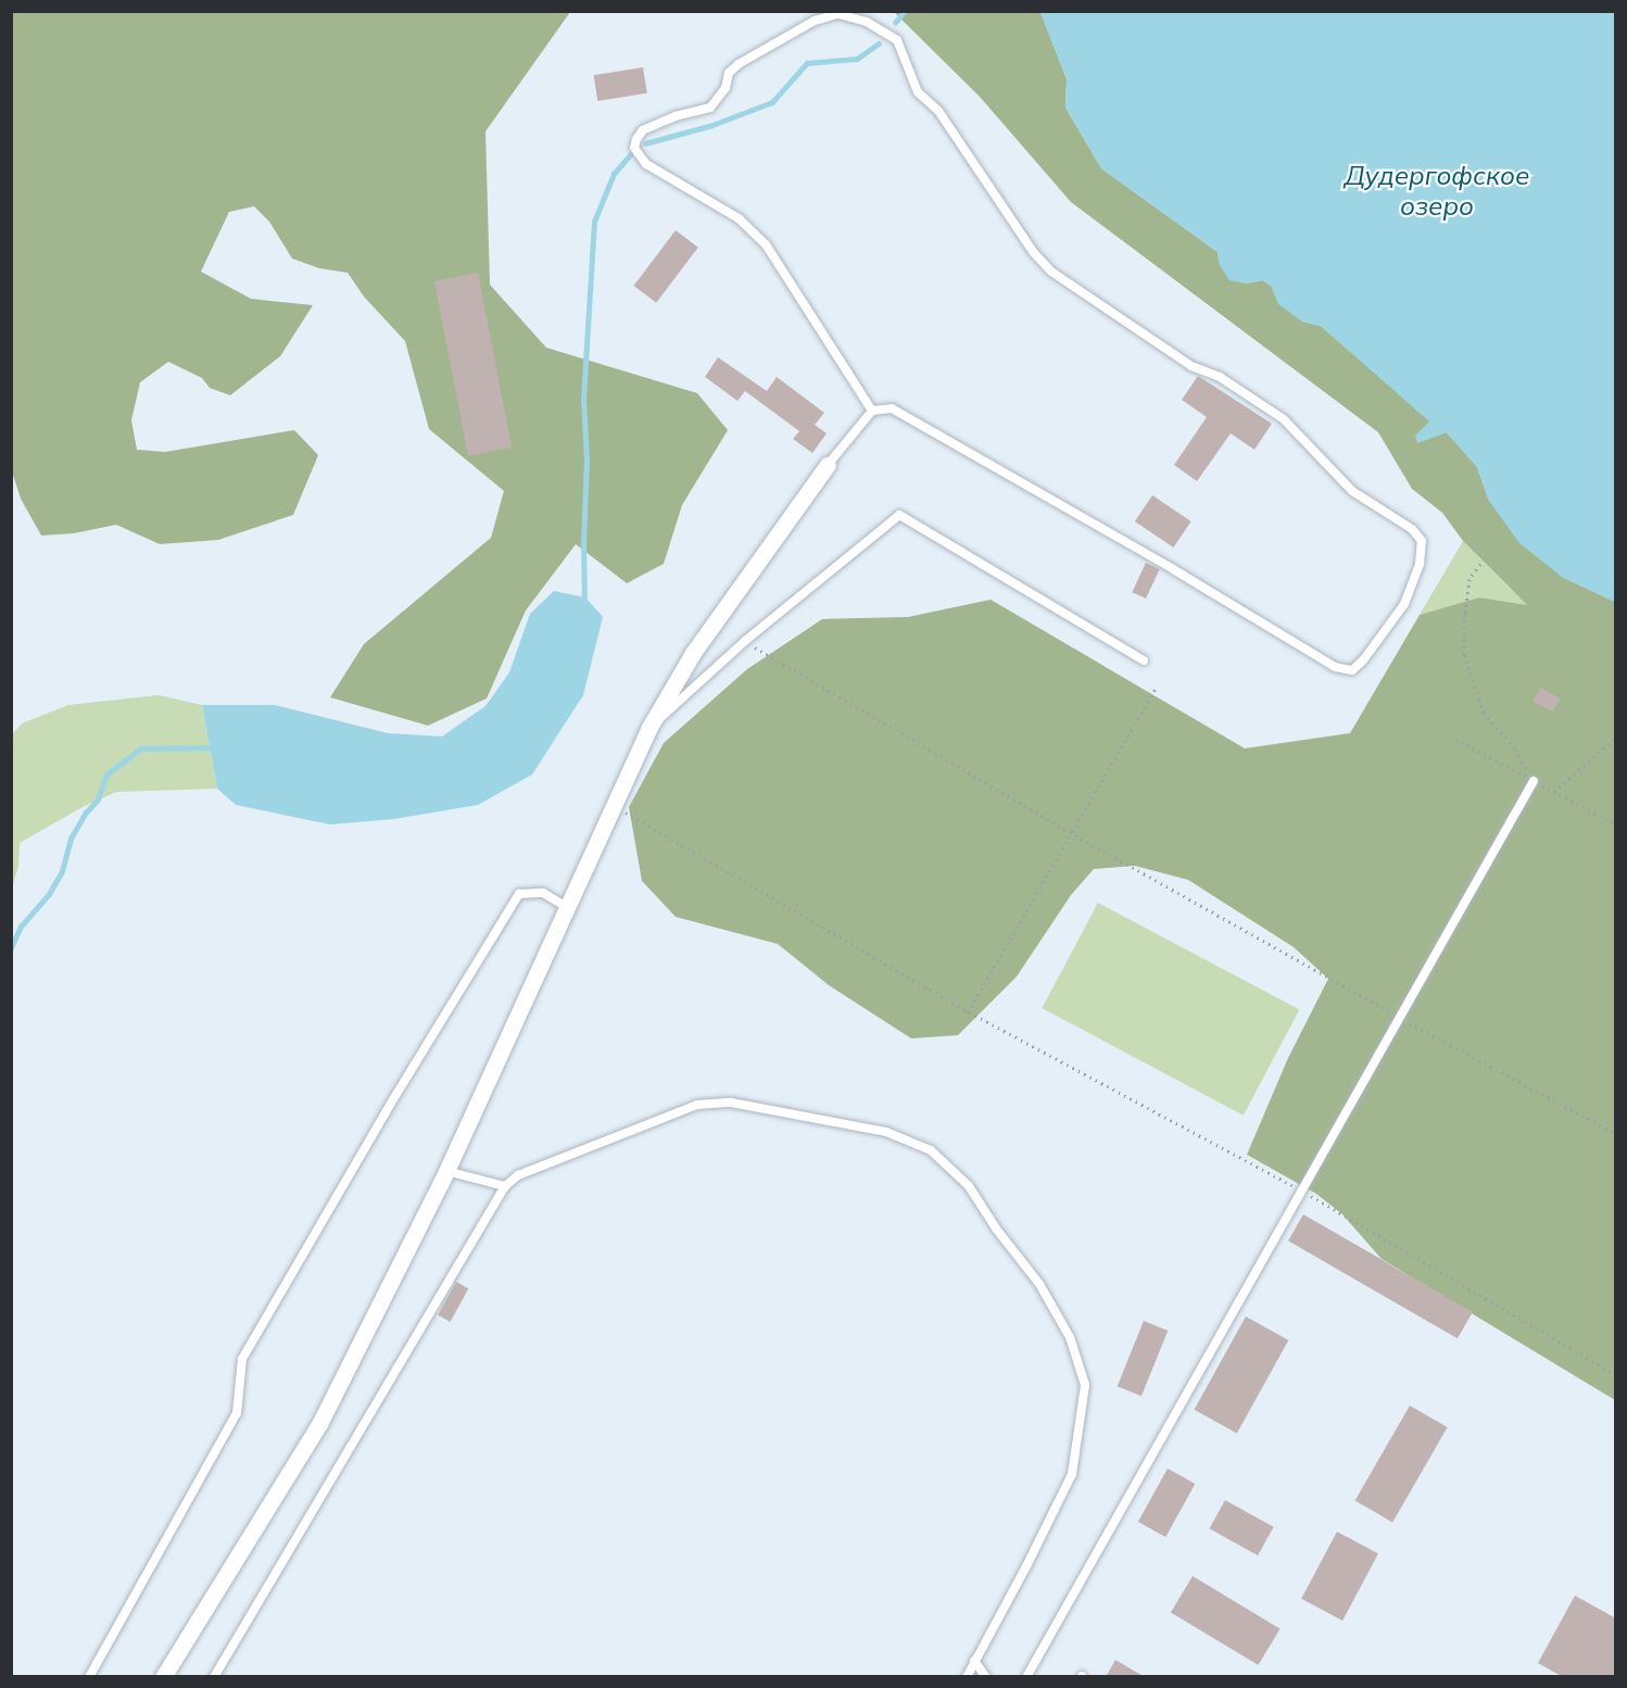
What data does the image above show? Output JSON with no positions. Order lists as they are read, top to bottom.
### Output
{
  "water": ["Дудергофское озеро"]
}
